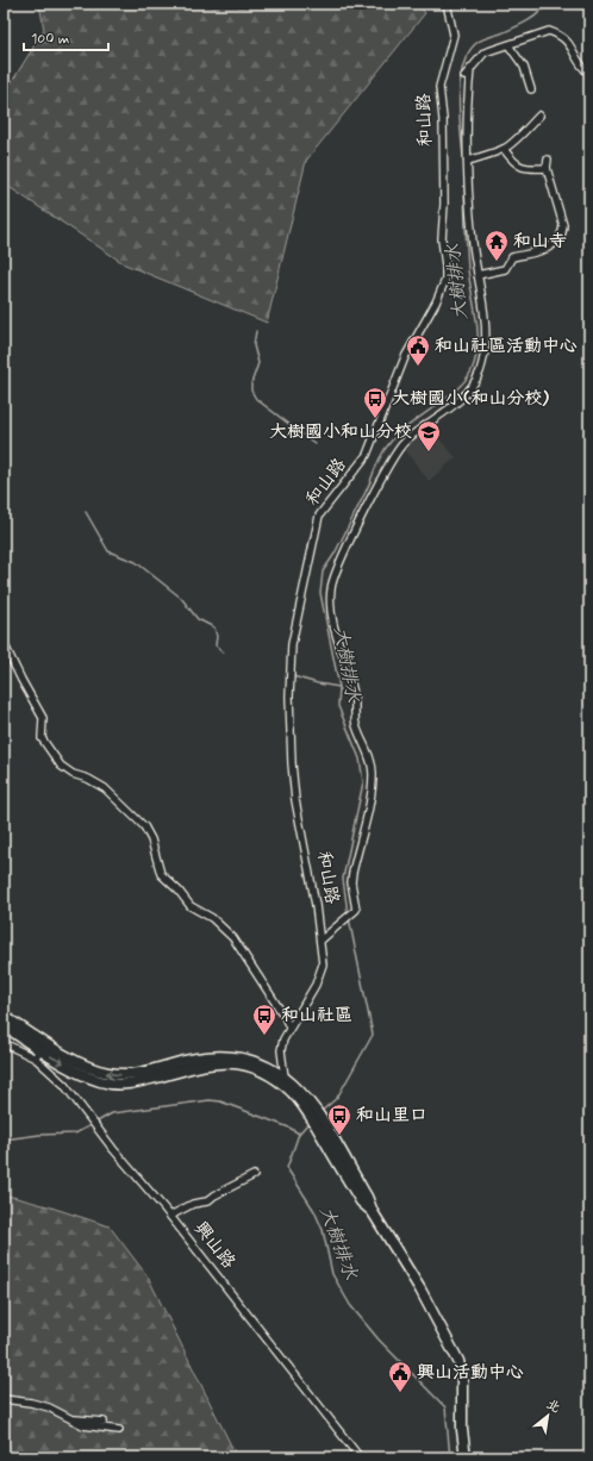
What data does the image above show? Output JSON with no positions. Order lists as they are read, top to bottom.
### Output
{
  "streets": {
    "street": ["和山路", "興山路"]
  },
  "water": ["大樹排水"],
  "places": {
    "temple": ["和山寺"],
    "public building": ["和山社區活動中心", "興山活動中心"],
    "bus stop": ["大樹國小(和山分校)", "和山社區", "和山里口"],
    "school or university": ["大樹國小和山分校"]
  },
  "scale_bar": "100 m",
  "north": "top right"
}
